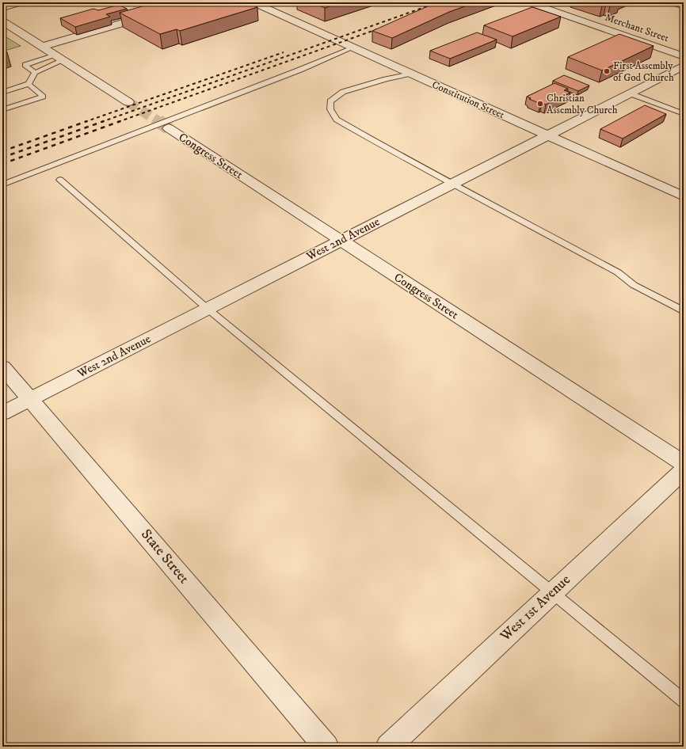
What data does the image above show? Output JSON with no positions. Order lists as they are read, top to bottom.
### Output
{
  "streets": {
    "street": [
      "Merchant Street",
      "Constitution Street",
      "Congress Street",
      "West 2nd Avenue",
      "State Street",
      "West 1st Avenue"
    ]
  },
  "crossings": [
    ["Constitution Street", "West 2nd Avenue"],
    ["Congress Street", "West 2nd Avenue"],
    ["West 2nd Avenue", "State Street"]
  ],
  "places": ["First Assembly of God Church", "Christian Assembly Church"]
}
